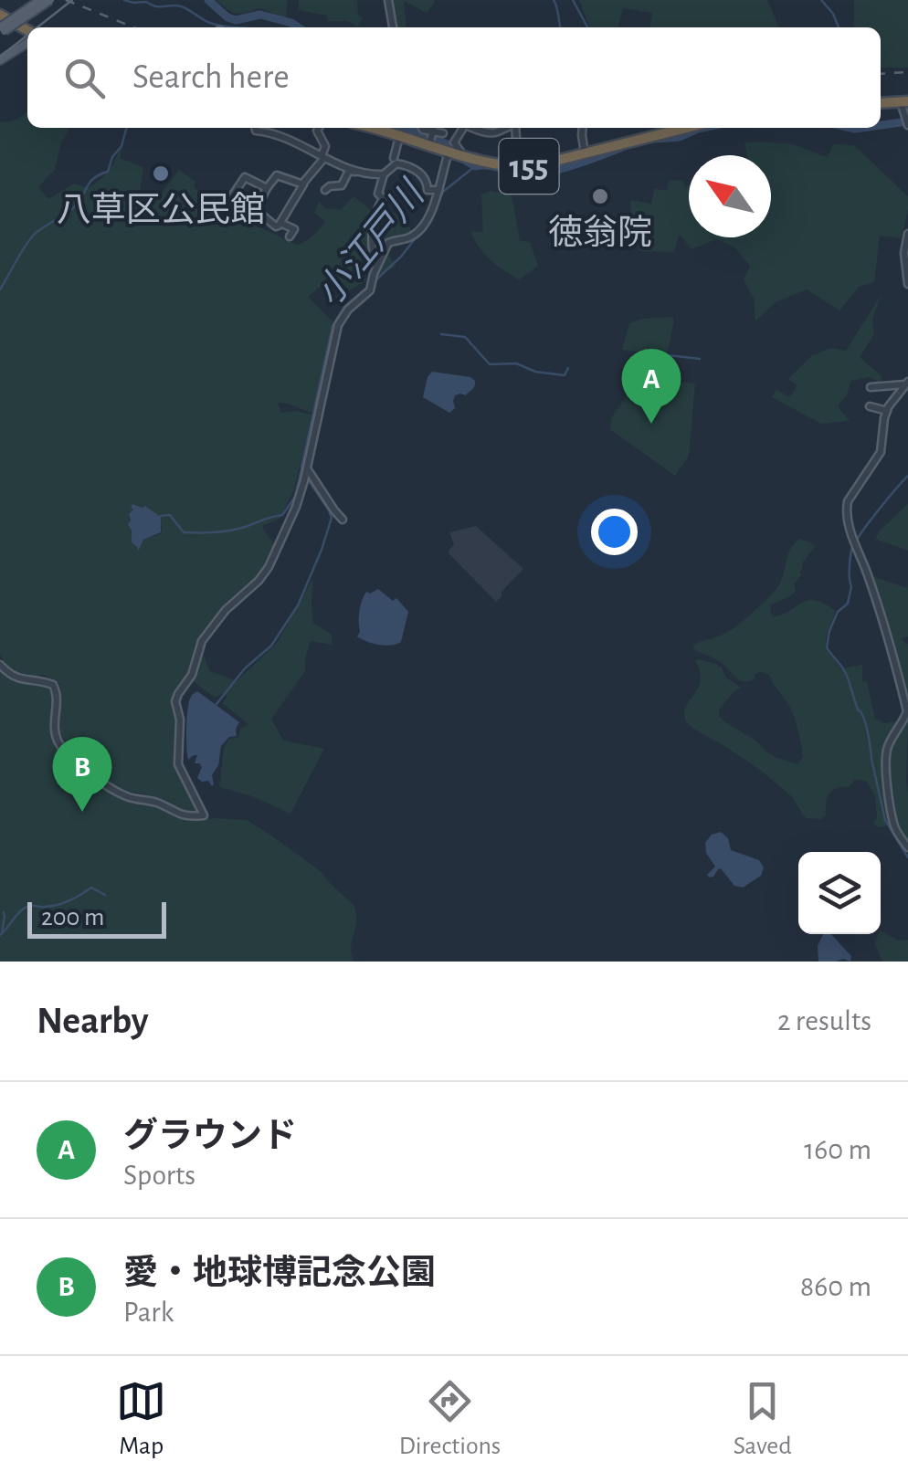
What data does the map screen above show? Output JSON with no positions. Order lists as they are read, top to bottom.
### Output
{
  "streets": {
    "highway": ["155"]
  },
  "water": ["小江戸川"],
  "places": ["八草区公民館", "徳翁院"],
  "scale_bar": "200 m",
  "north": "top left",
  "page": {
    "search": "Search here",
    "pins": ["A", "B"],
    "scale": "200 m",
    "heading": ["Nearby", "2 results"],
    "list": [
      {
        "mark": "A",
        "name": "グラウンド",
        "note": "Sports",
        "value": "160 m"
      },
      {
        "mark": "B",
        "name": "愛・地球博記念公園",
        "note": "Park",
        "value": "860 m"
      }
    ],
    "nav": ["Map", "Directions", "Saved"]
  }
}
